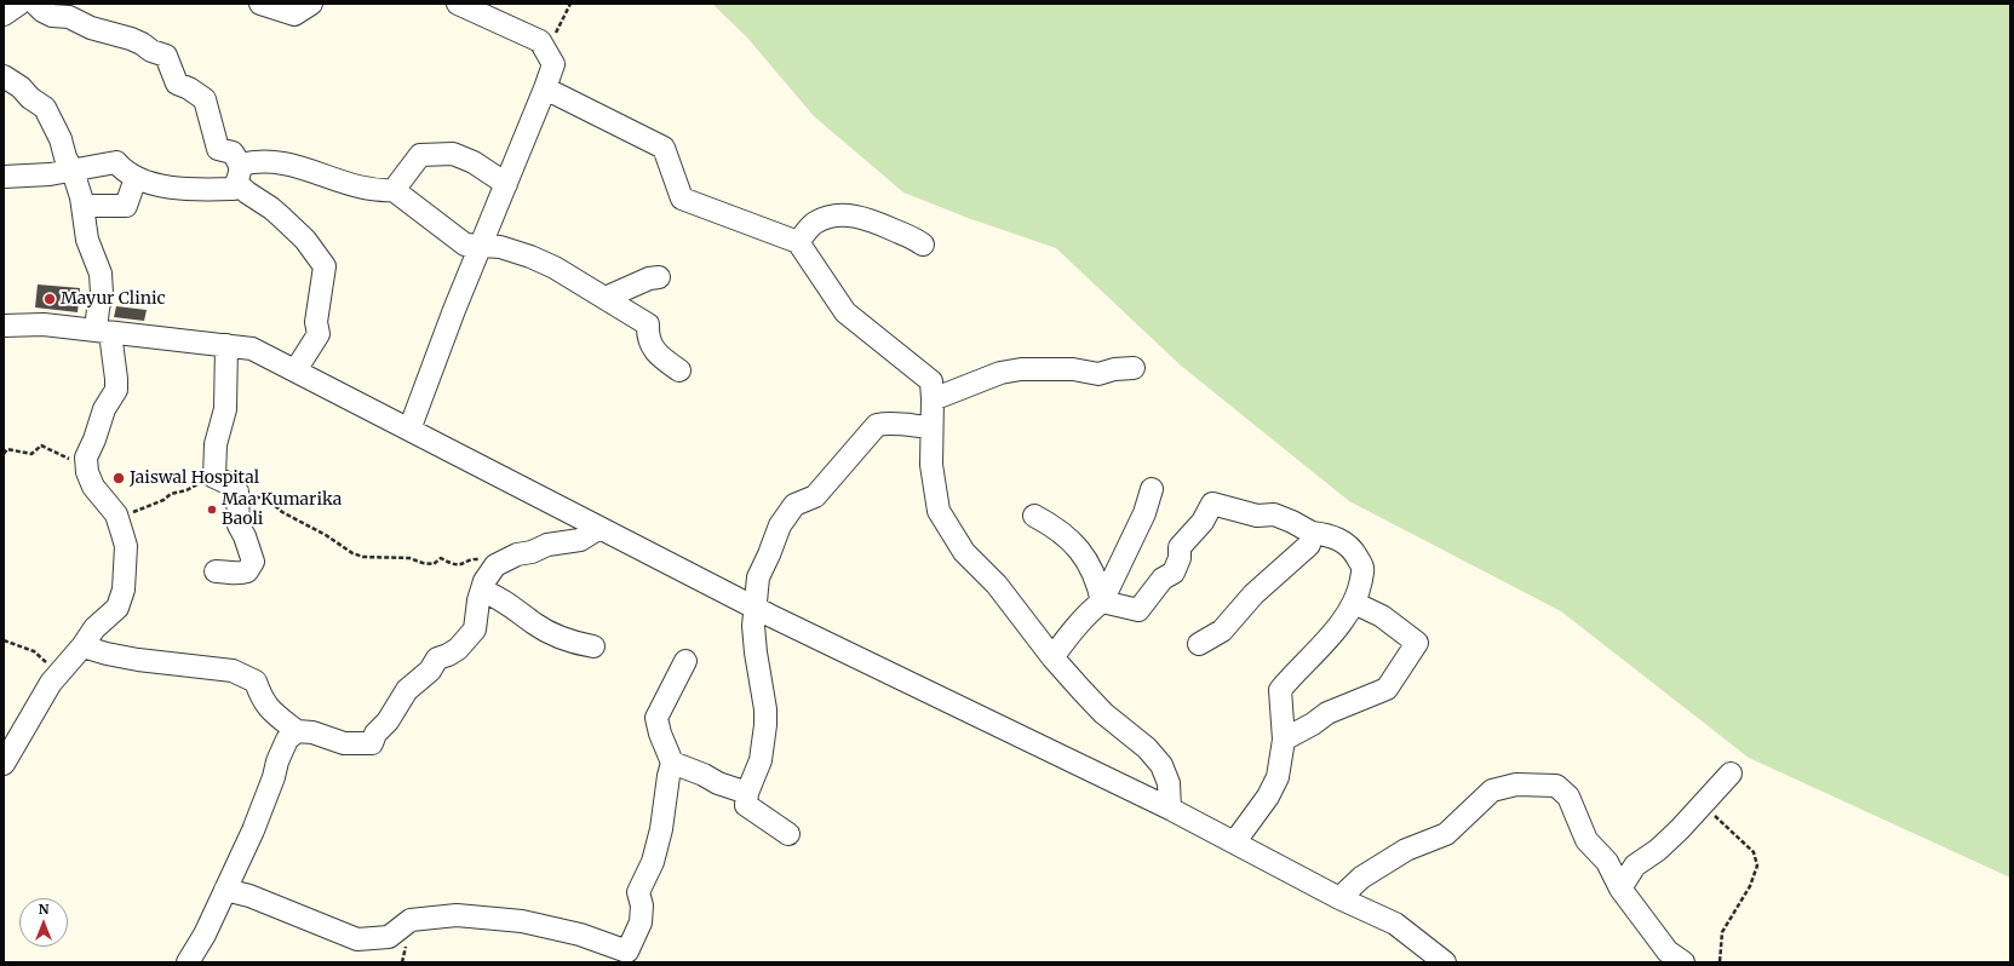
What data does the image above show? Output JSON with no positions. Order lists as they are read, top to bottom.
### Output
{
  "places": ["Mayur Clinic", "Jaiswal Hospital", "Maa Kumarika Baoli"],
  "north": "top"
}
